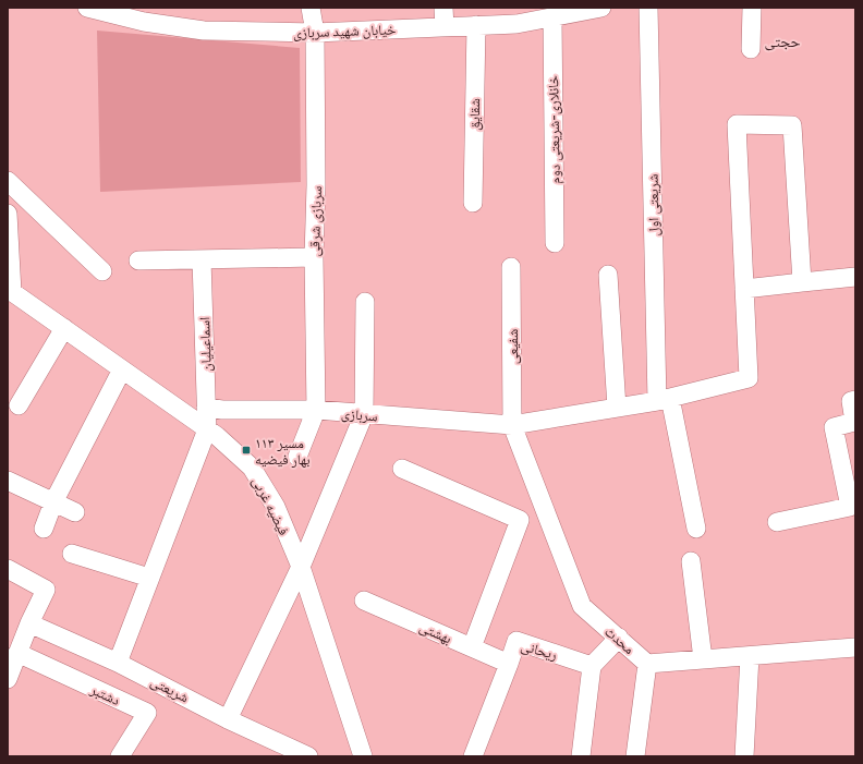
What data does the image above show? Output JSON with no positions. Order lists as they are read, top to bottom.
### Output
{
  "streets": {
    "street": [
      "خیابان شهید سربازی",
      "شقایق",
      "خانلاری-شریعتی دوم",
      "شریعتی اول",
      "سربازی شرقی",
      "اسماعیلیان",
      "شفیعی",
      "سربازی",
      "فیضیه غربی",
      "بهشتی",
      "محدث",
      "ریحانی",
      "شریعتی",
      "دشتبر"
    ]
  },
  "crossings": [
    ["خیابان شهید سربازی", "شقایق"],
    ["خیابان شهید سربازی", "خانلاری-شریعتی دوم"],
    ["خیابان شهید سربازی", "سربازی شرقی"],
    ["شریعتی اول", "سربازی"],
    ["سربازی شرقی", "سربازی"],
    ["اسماعیلیان", "سربازی"],
    ["اسماعیلیان", "فیضیه غربی"],
    ["شفیعی", "سربازی"],
    ["شفیعی", "محدث"],
    ["سربازی", "محدث"],
    ["بهشتی", "ریحانی"]
  ],
  "districts": ["حجتی"],
  "places": {
    "transit": ["مسیر ۱۱۳ بهار فیضیه"]
  }
}
